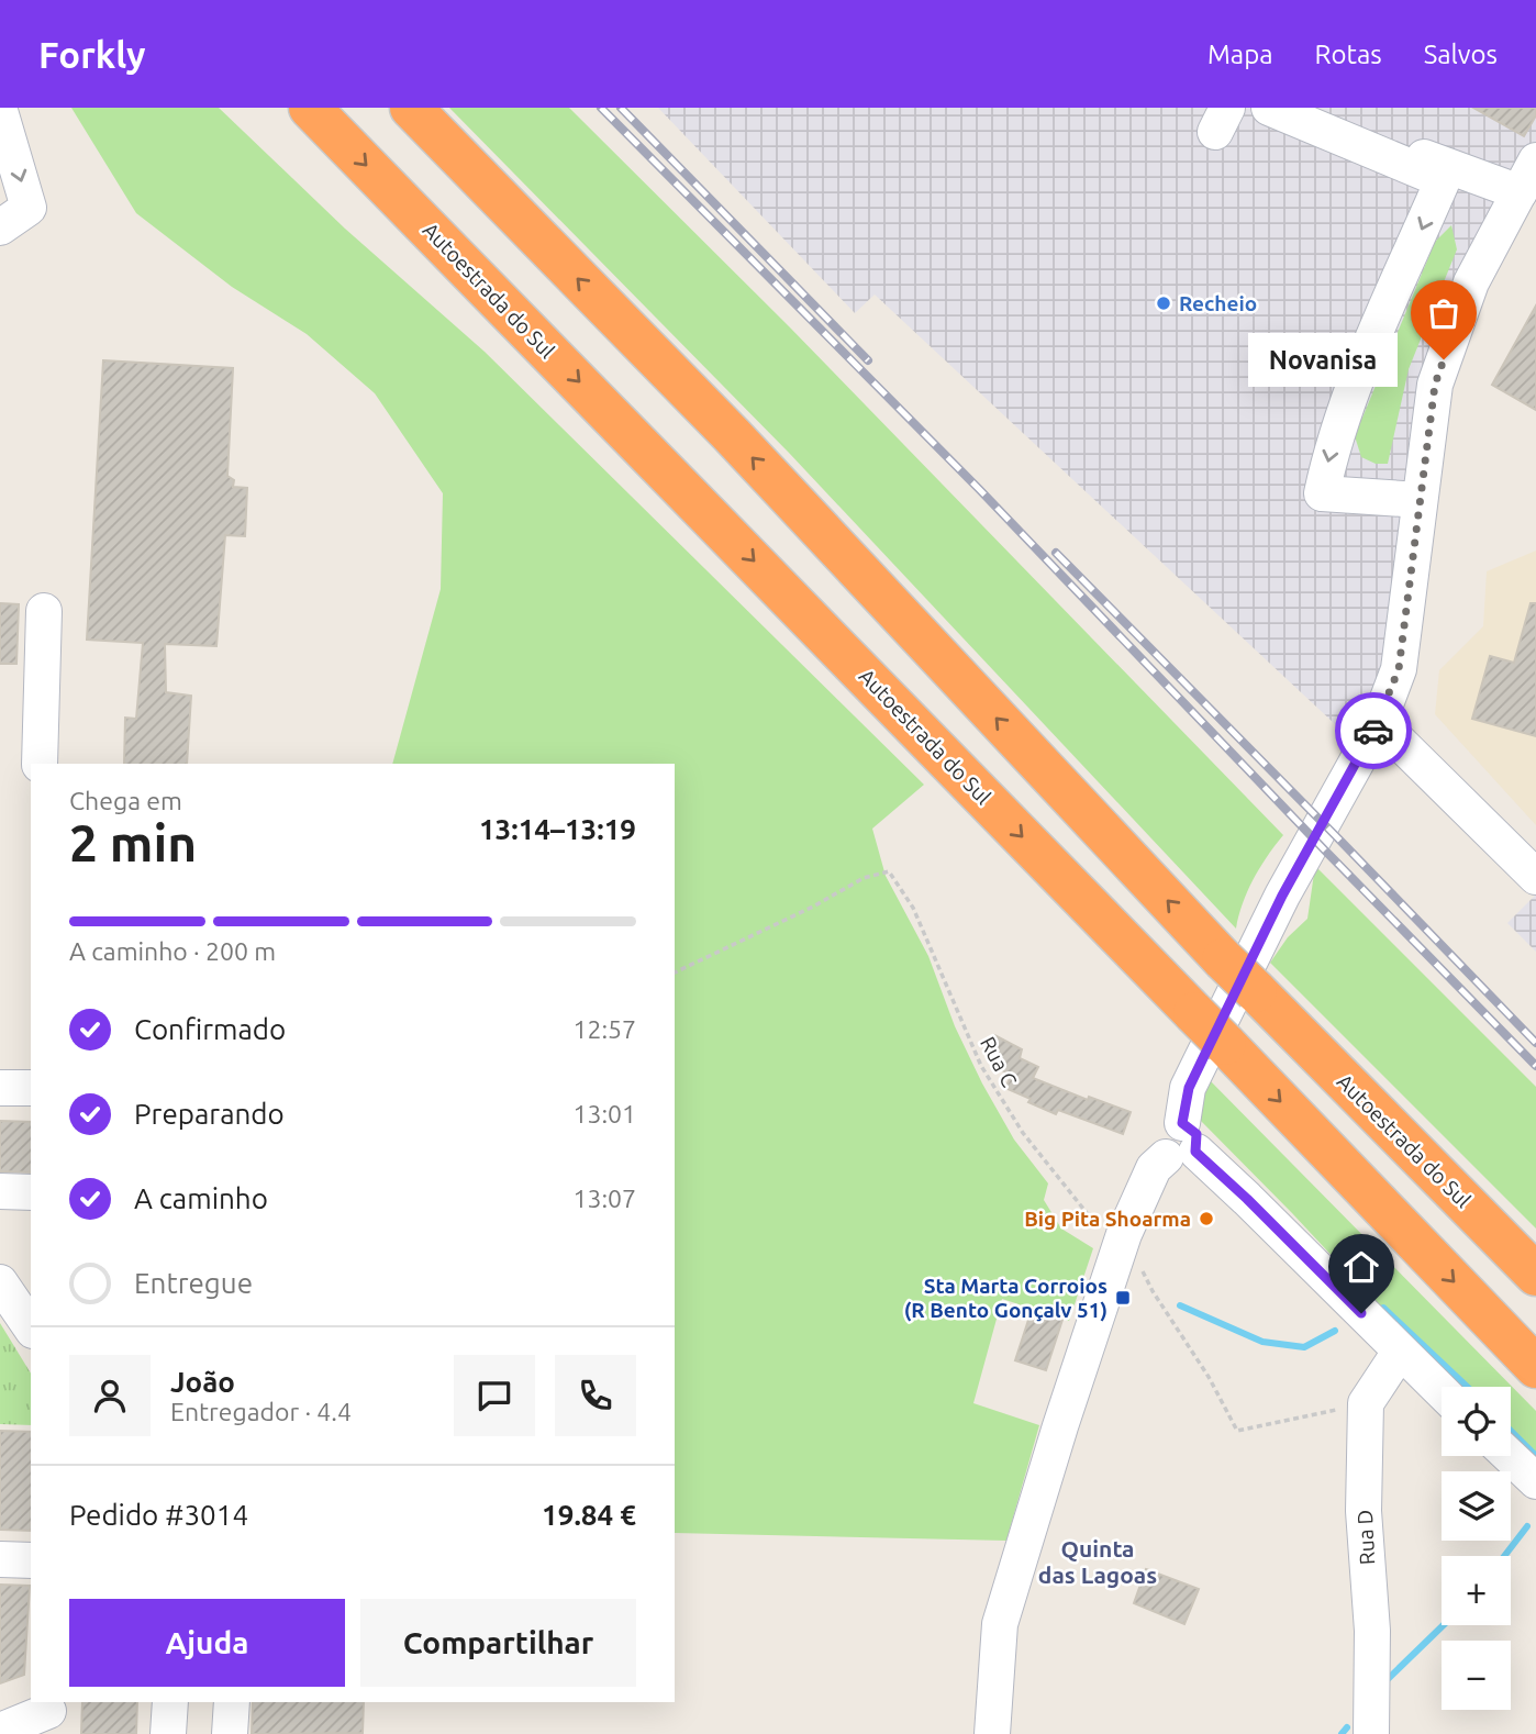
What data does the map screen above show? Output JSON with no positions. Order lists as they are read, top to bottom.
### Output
{
  "streets": {
    "highway": ["Autoestrada do Sul"],
    "street": ["Rua D"],
    "path": ["Rua C"]
  },
  "districts": ["Quinta das Lagoas"],
  "places": {
    "other": ["Recheio", "Novanisa", "Big Pita Shoarma"],
    "transit": ["Sta Marta Corroios (R Bento Gonçalv 51)"]
  },
  "page": {
    "header": "Forkly",
    "nav": ["Mapa", "Rotas", "Salvos"],
    "bubble": "Novanisa",
    "heading": ["2 min", "Chega em", "13:14–13:19"],
    "panel": [
      "João",
      "Entregador · 4.4",
      "Pedido #3014",
      "19.84 €"
    ],
    "bar": "A caminho · 200 m",
    "list": [
      ["Confirmado", "12:57"],
      ["Preparando", "13:01"],
      ["A caminho", "13:07"],
      "Entregue"
    ],
    "map_buttons": ["+", "−"],
    "buttons": ["Ajuda", "Compartilhar"]
  }
}
